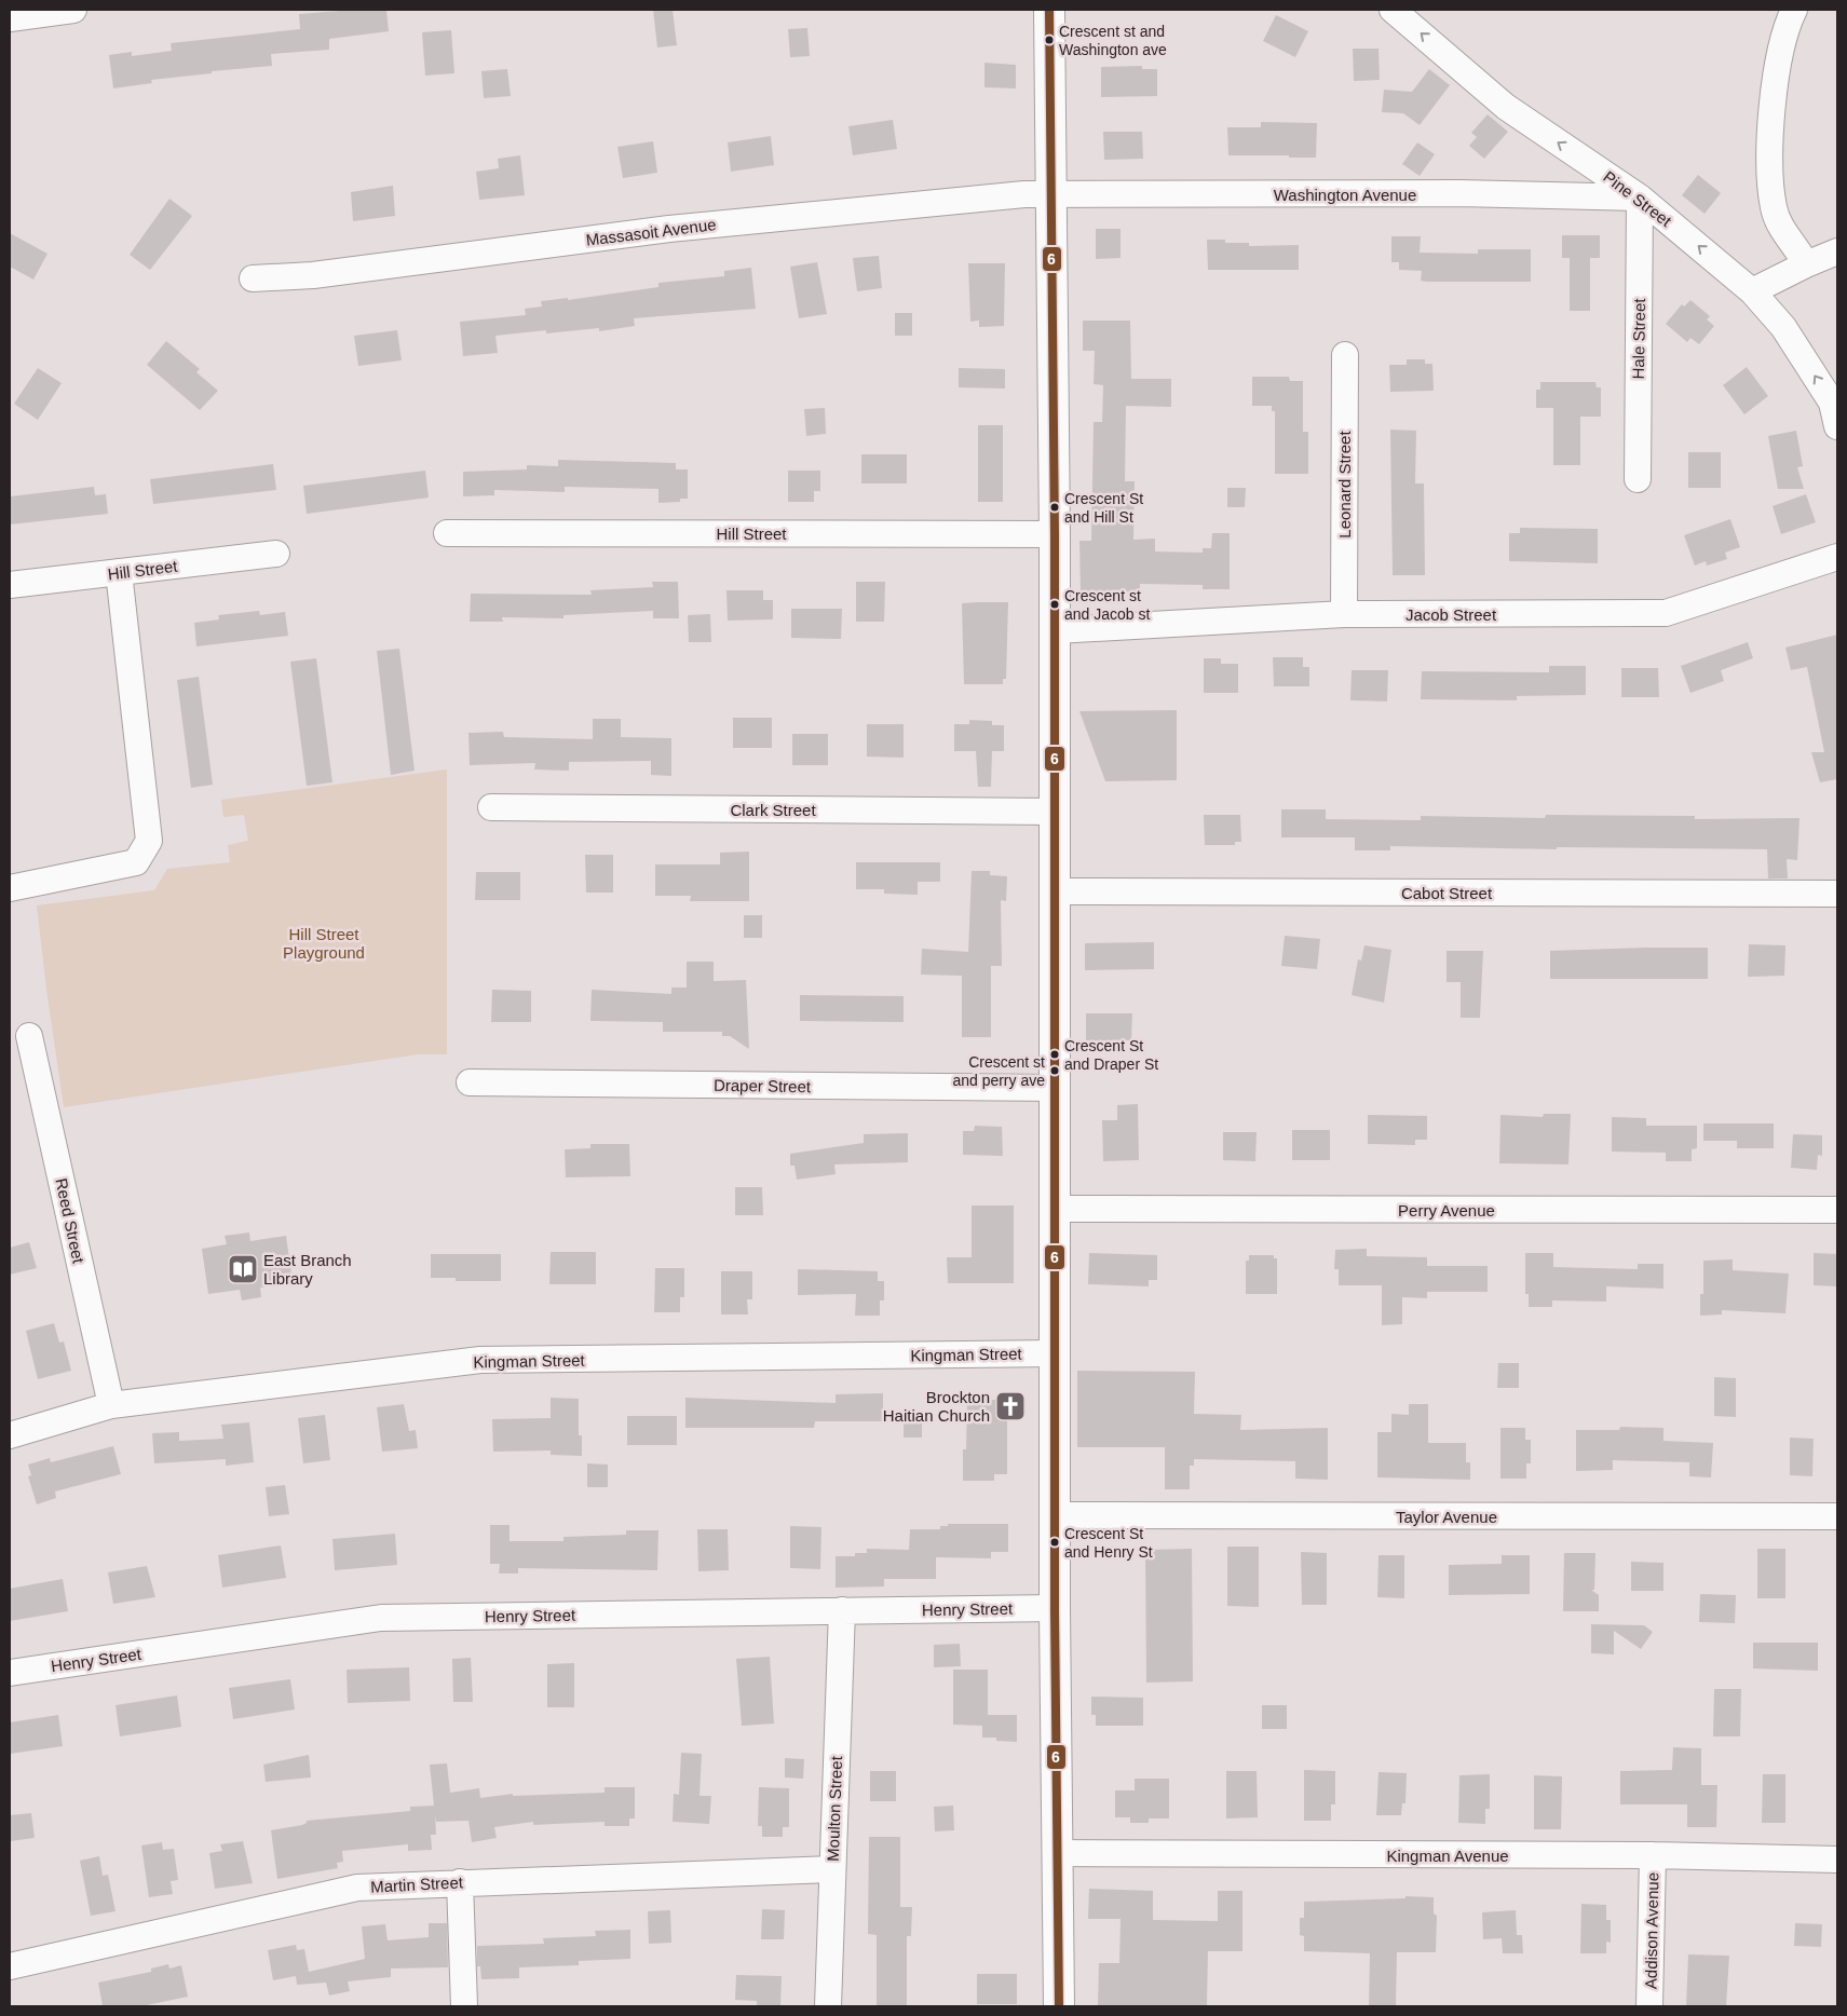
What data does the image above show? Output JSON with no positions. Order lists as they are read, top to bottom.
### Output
{
  "streets": {
    "street": [
      "Washington Avenue",
      "Pine Street",
      "Massasoit Avenue",
      "Hale Street",
      "Leonard Street",
      "Hill Street",
      "Jacob Street",
      "Clark Street",
      "Cabot Street",
      "Draper Street",
      "Perry Avenue",
      "Reed Street",
      "Kingman Street",
      "Taylor Avenue",
      "Henry Street",
      "Moulton Street",
      "Kingman Avenue",
      "Martin Street",
      "Addison Avenue"
    ]
  },
  "crossings": [
    ["Washington Avenue", "Pine Street"],
    ["Washington Avenue", "Massasoit Avenue"],
    ["Washington Avenue", "Hale Street"],
    ["Pine Street", "Hale Street"],
    ["Leonard Street", "Jacob Street"],
    ["Reed Street", "Kingman Street"],
    ["Henry Street", "Moulton Street"],
    ["Moulton Street", "Martin Street"],
    ["Kingman Avenue", "Addison Avenue"]
  ],
  "one_way": ["Pine Street"],
  "parks": ["Hill Street Playground"],
  "places": {
    "other": [
      "Crescent st and Washington ave",
      "Crescent St and Hill St",
      "Crescent st and Jacob st",
      "Crescent St and Draper St",
      "Crescent st and perry ave",
      "Crescent St and Henry St"
    ],
    "library": ["East Branch Library"],
    "church": ["Brockton Haitian Church"]
  },
  "lines": ["transit line 6"]
}
